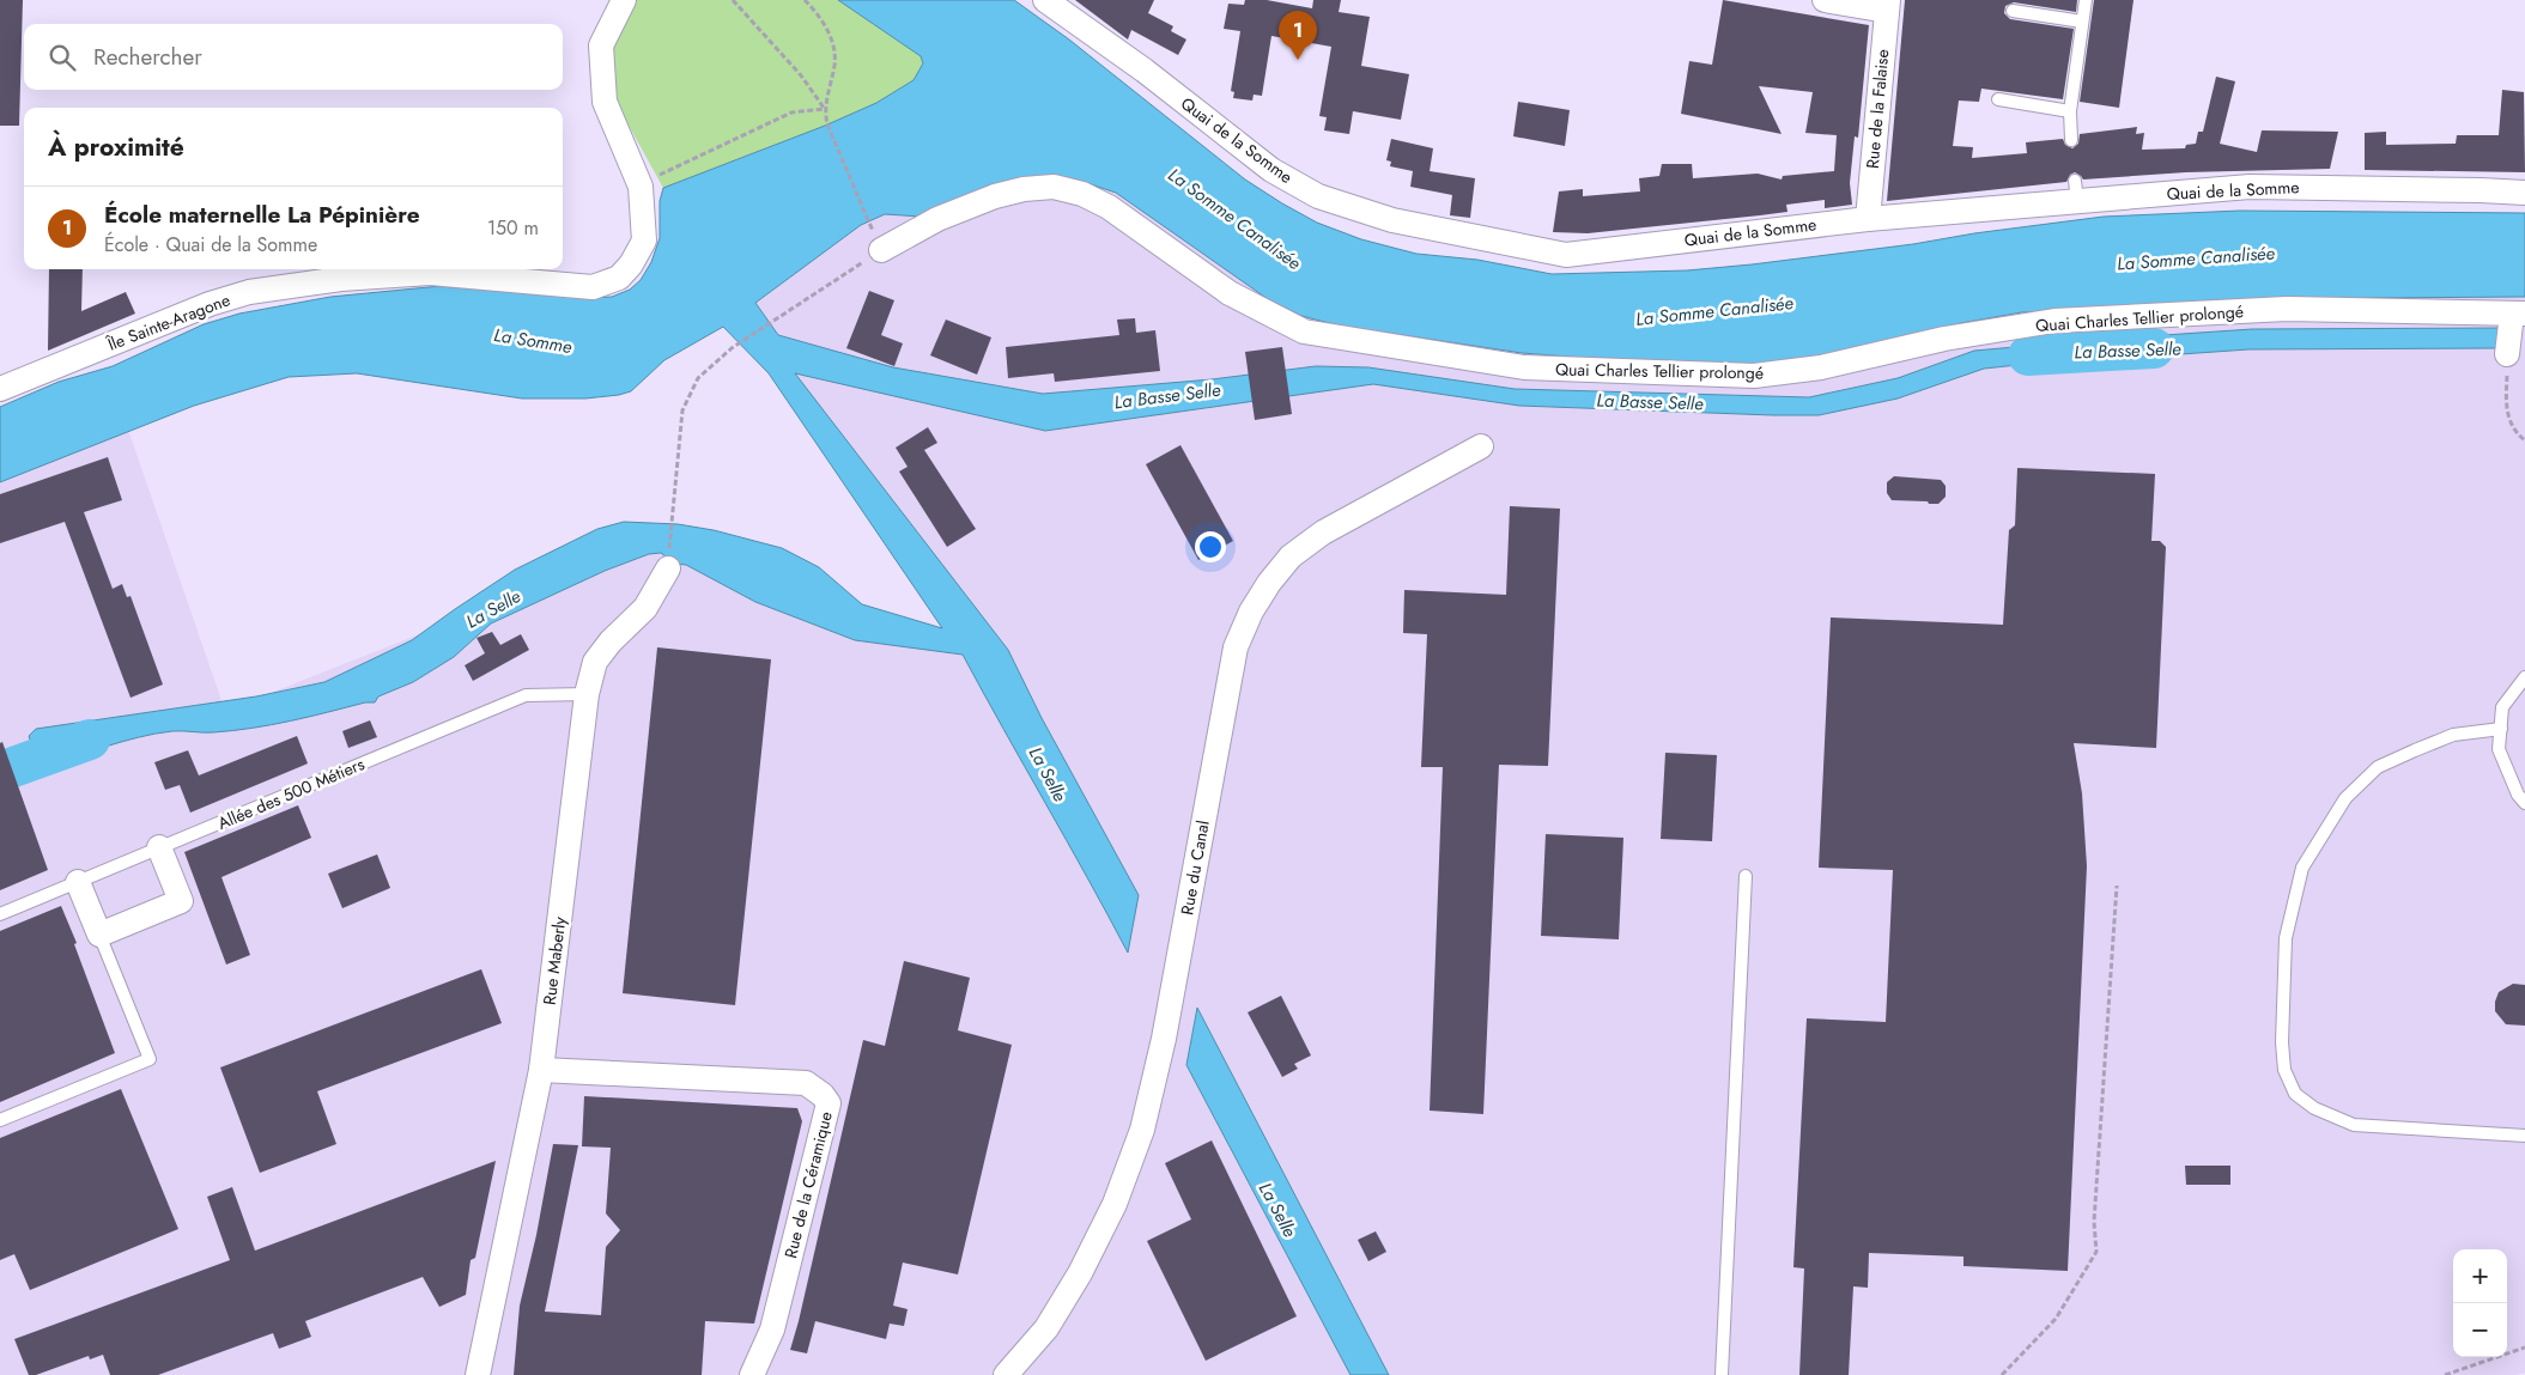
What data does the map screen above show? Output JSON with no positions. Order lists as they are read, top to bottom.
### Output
{
  "streets": {
    "street": [
      "Rue de la Falaise",
      "Quai de la Somme",
      "Quai Charles Tellier prolongé",
      "Île Sainte-Aragone",
      "Rue du Canal",
      "Rue Maberly",
      "Rue de la Céramique"
    ],
    "lane": ["Allée des 500 Métiers"]
  },
  "crossings": [
    ["Rue de la Falaise", "Quai de la Somme"],
    ["Allée des 500 Métiers", "Rue Maberly"],
    ["Rue Maberly", "Rue de la Céramique"]
  ],
  "water": [
    "La Somme Canalisée",
    "La Somme",
    "La Basse Selle",
    "La Selle"
  ],
  "page": {
    "pins": "1",
    "search": "Rechercher",
    "heading": "À proximité",
    "list": [
      {
        "mark": "1",
        "name": "École maternelle La Pépinière",
        "note": "École · Quai de la Somme",
        "value": "150 m"
      }
    ],
    "map_buttons": ["+", "−"]
  }
}
